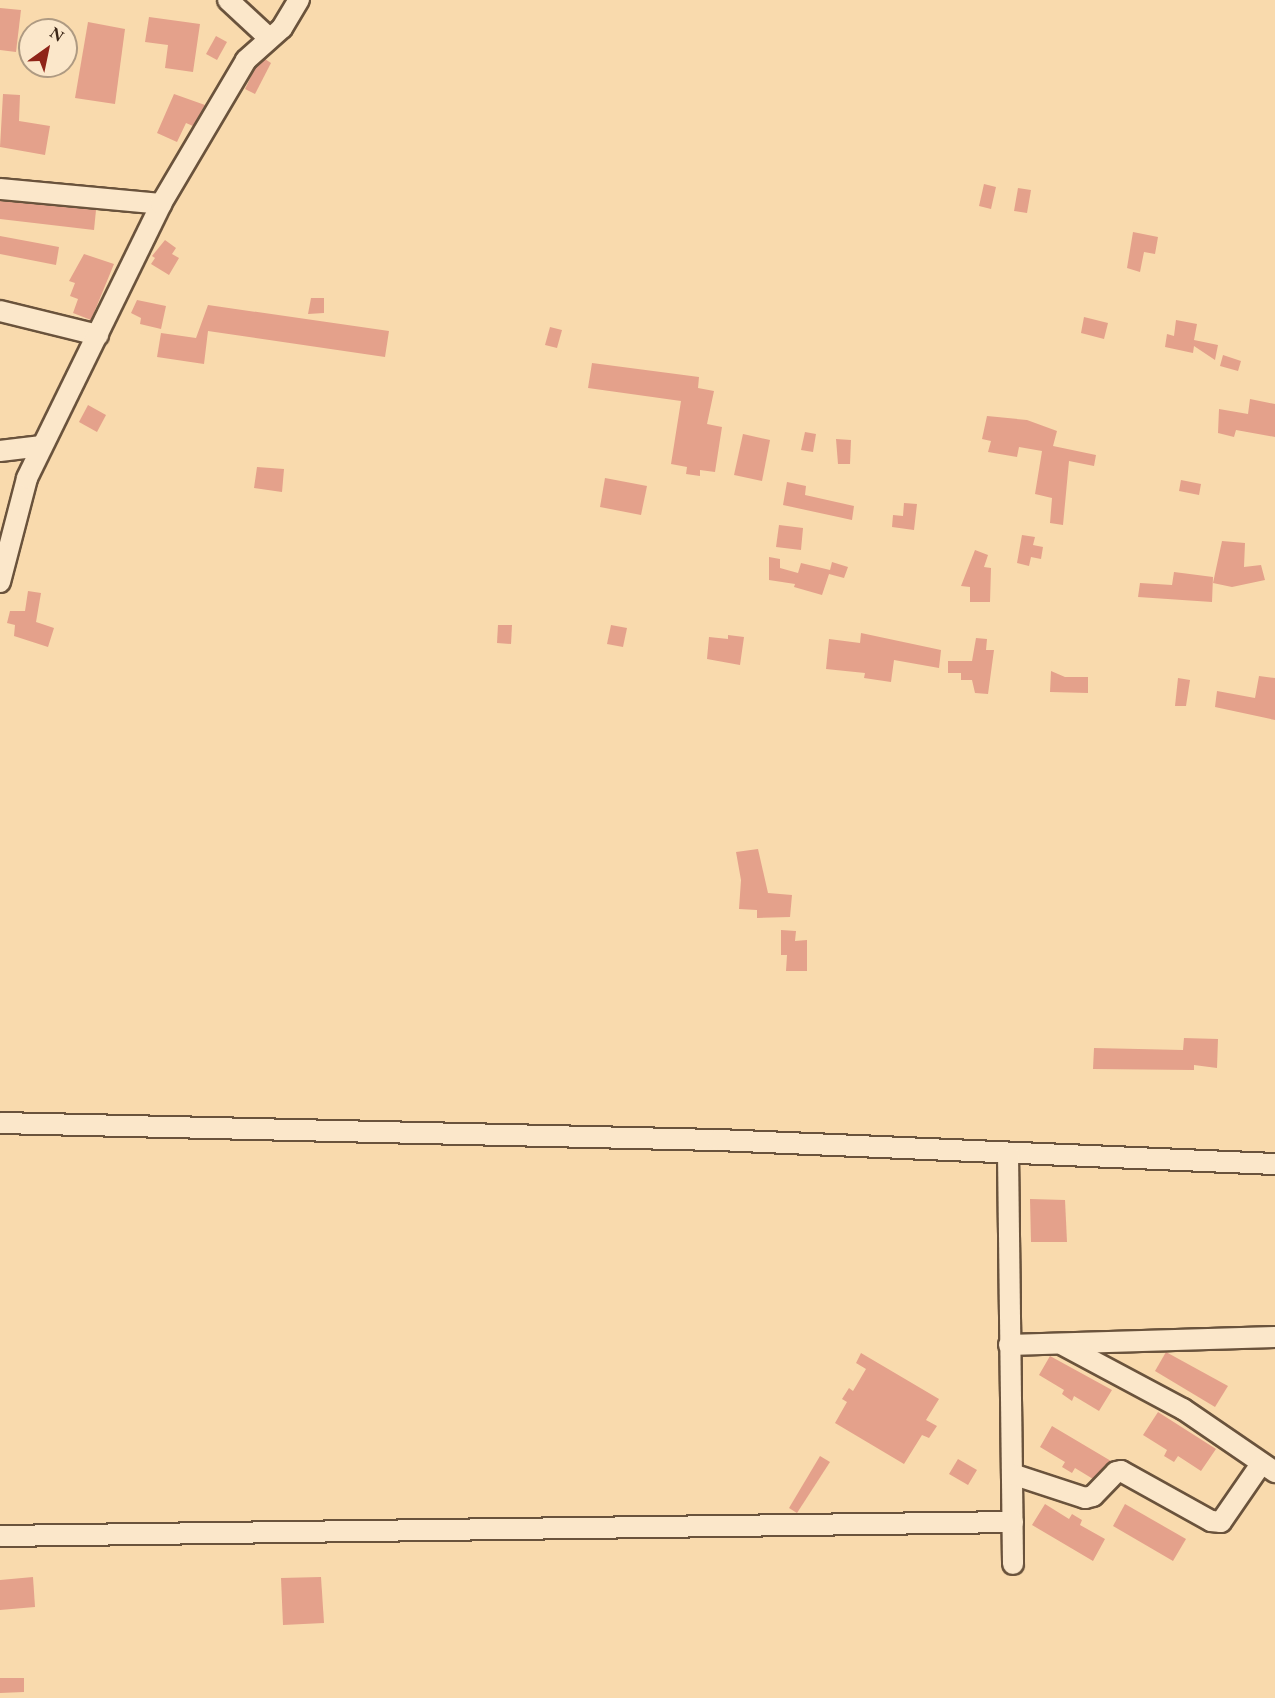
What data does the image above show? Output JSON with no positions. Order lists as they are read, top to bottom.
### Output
{
  "north": "top right"
}
